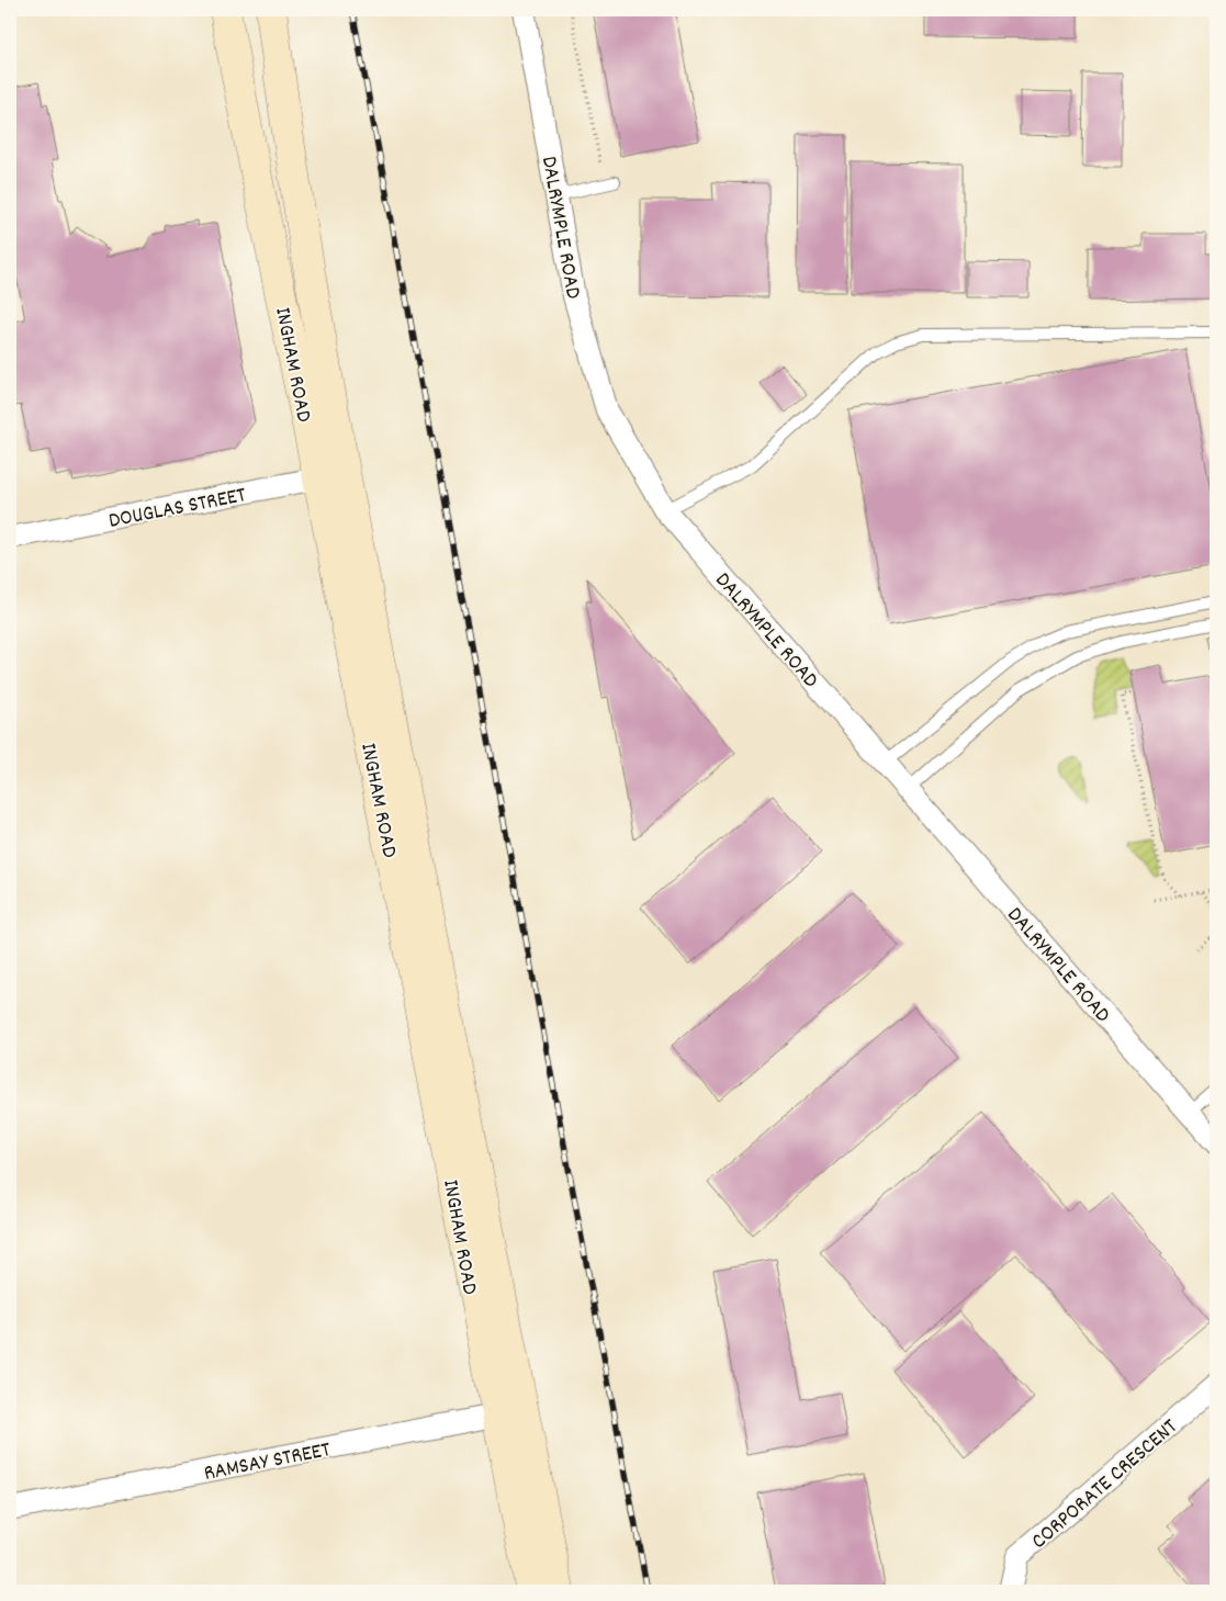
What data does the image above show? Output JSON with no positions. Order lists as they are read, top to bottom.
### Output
{
  "streets": {
    "main road": ["INGHAM ROAD"],
    "street": [
      "DALRYMPLE ROAD",
      "DOUGLAS STREET",
      "RAMSAY STREET",
      "CORPORATE CRESCENT"
    ]
  },
  "crossings": [
    ["INGHAM ROAD", "DOUGLAS STREET"],
    ["INGHAM ROAD", "RAMSAY STREET"]
  ]
}
